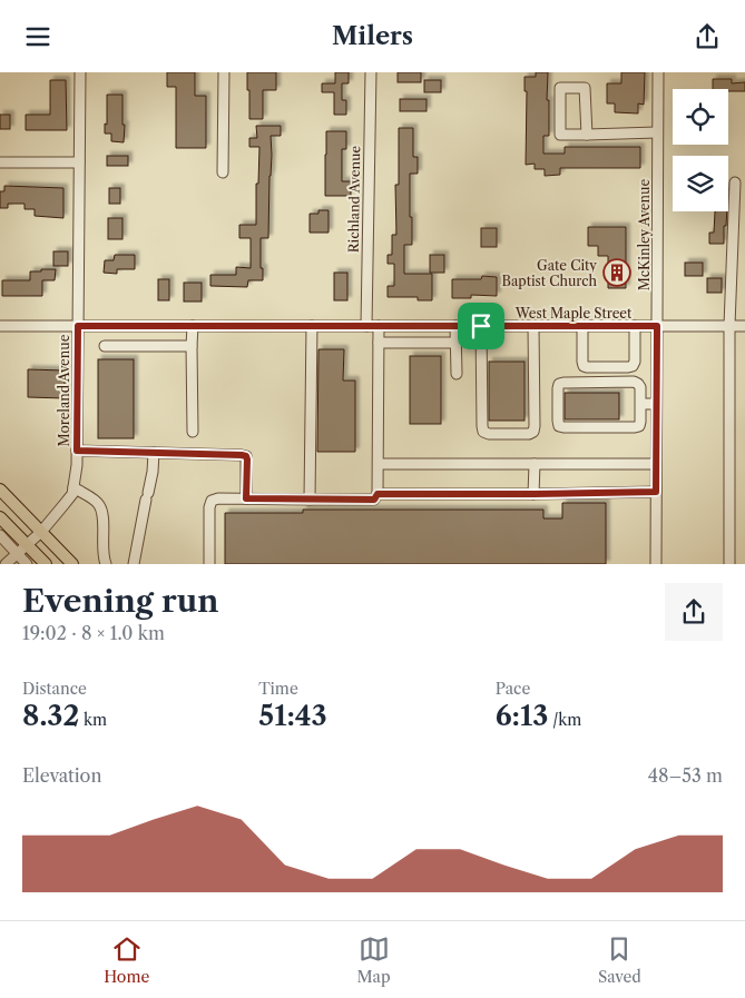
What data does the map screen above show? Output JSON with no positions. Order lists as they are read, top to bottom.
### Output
{
  "streets": {
    "street": [
      "Richland Avenue",
      "McKinley Avenue",
      "West Maple Street",
      "Moreland Avenue"
    ]
  },
  "crossings": [
    ["Richland Avenue", "West Maple Street"],
    ["McKinley Avenue", "West Maple Street"],
    ["West Maple Street", "Moreland Avenue"]
  ],
  "places": {
    "building": ["Gate City Baptist Church"]
  },
  "page": {
    "header": "Milers",
    "heading": ["Evening run", "19:02 · 8 × 1.0 km"],
    "stats": [
      ["Distance", "8.32 km"],
      ["Time", "51:43"],
      ["Pace", "6:13 /km"]
    ],
    "chart": ["Elevation", "48–53 m"],
    "tabs": ["Home", "Map", "Saved"]
  }
}
